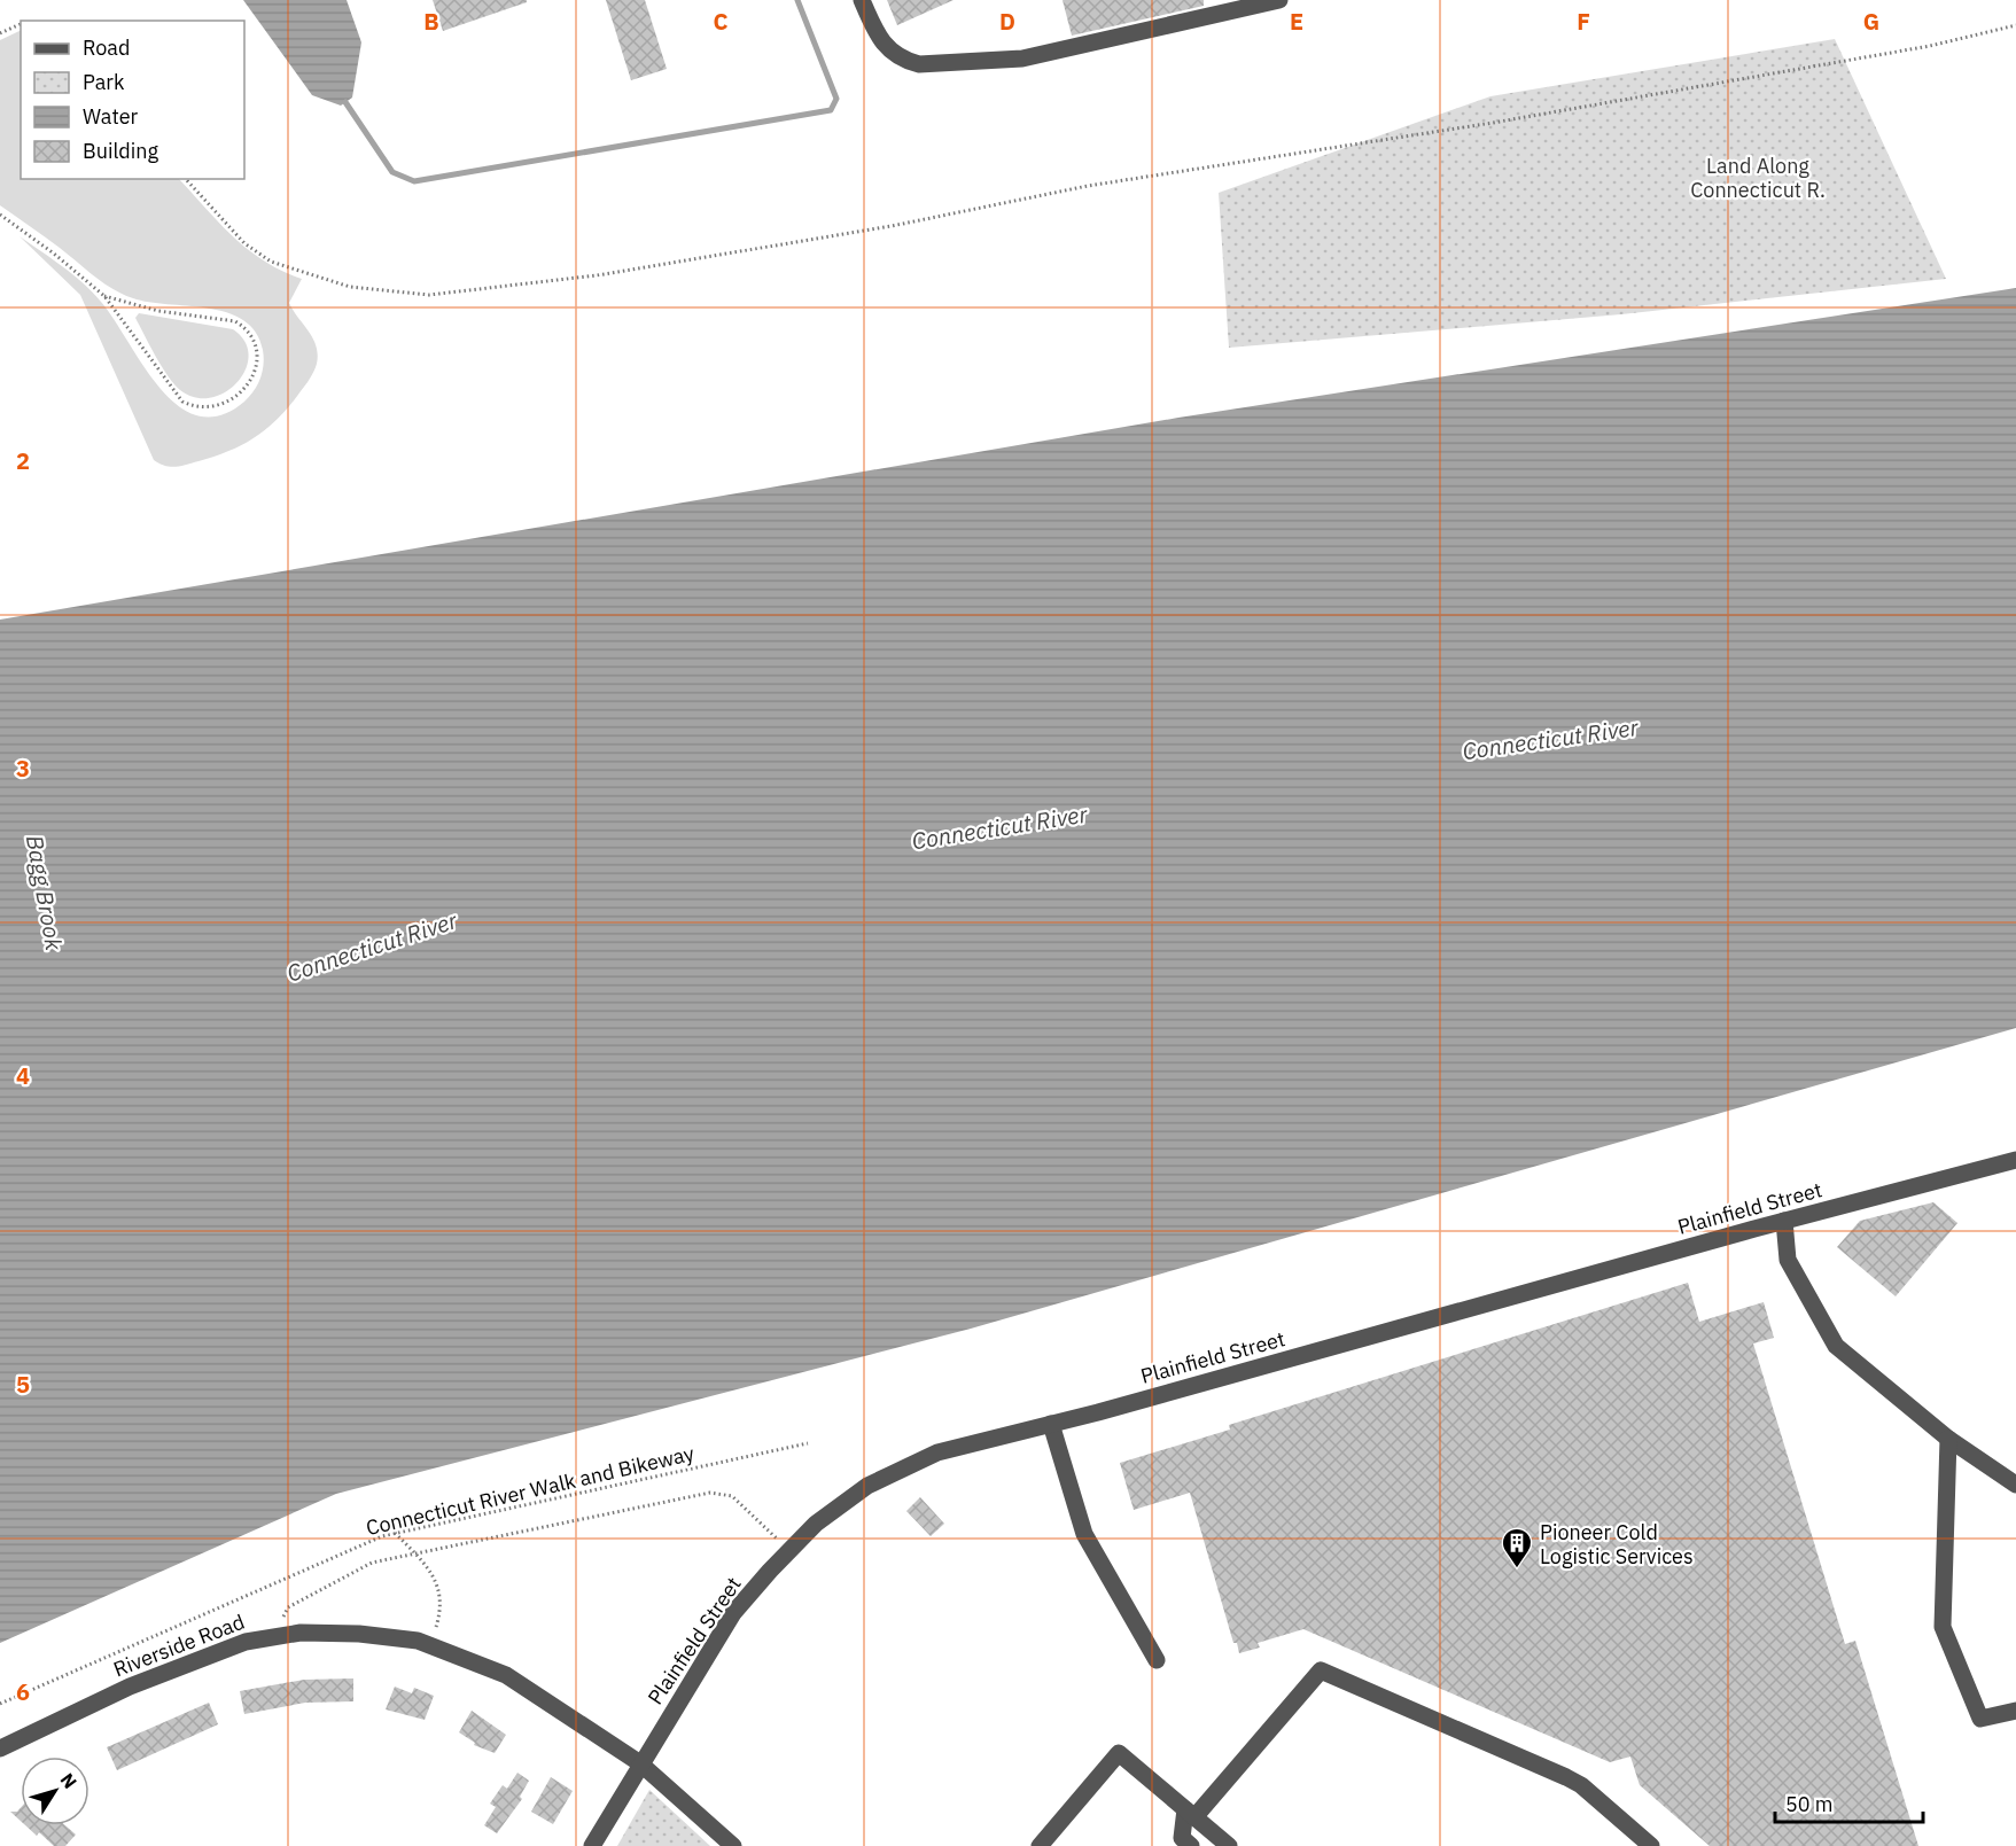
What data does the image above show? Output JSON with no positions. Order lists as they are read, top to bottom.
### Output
{
  "streets": {
    "street": ["Plainfield Street", "Riverside Road"],
    "path": ["Connecticut River Walk and Bikeway"]
  },
  "crossings": [
    ["Plainfield Street", "Riverside Road"]
  ],
  "water": ["Connecticut River", "Bagg Brook"],
  "parks": ["Land Along Connecticut R."],
  "places": {
    "building": ["Pioneer Cold Logistic Services"]
  },
  "legend": [
    "Road",
    "Park",
    "Water",
    "Building"
  ],
  "scale_bar": "50 m",
  "north": "top right",
  "grid": {
    "columns": [
      "B",
      "C",
      "D",
      "E",
      "F",
      "G"
    ],
    "rows": [
      "2",
      "3",
      "4",
      "5",
      "6"
    ]
  }
}
